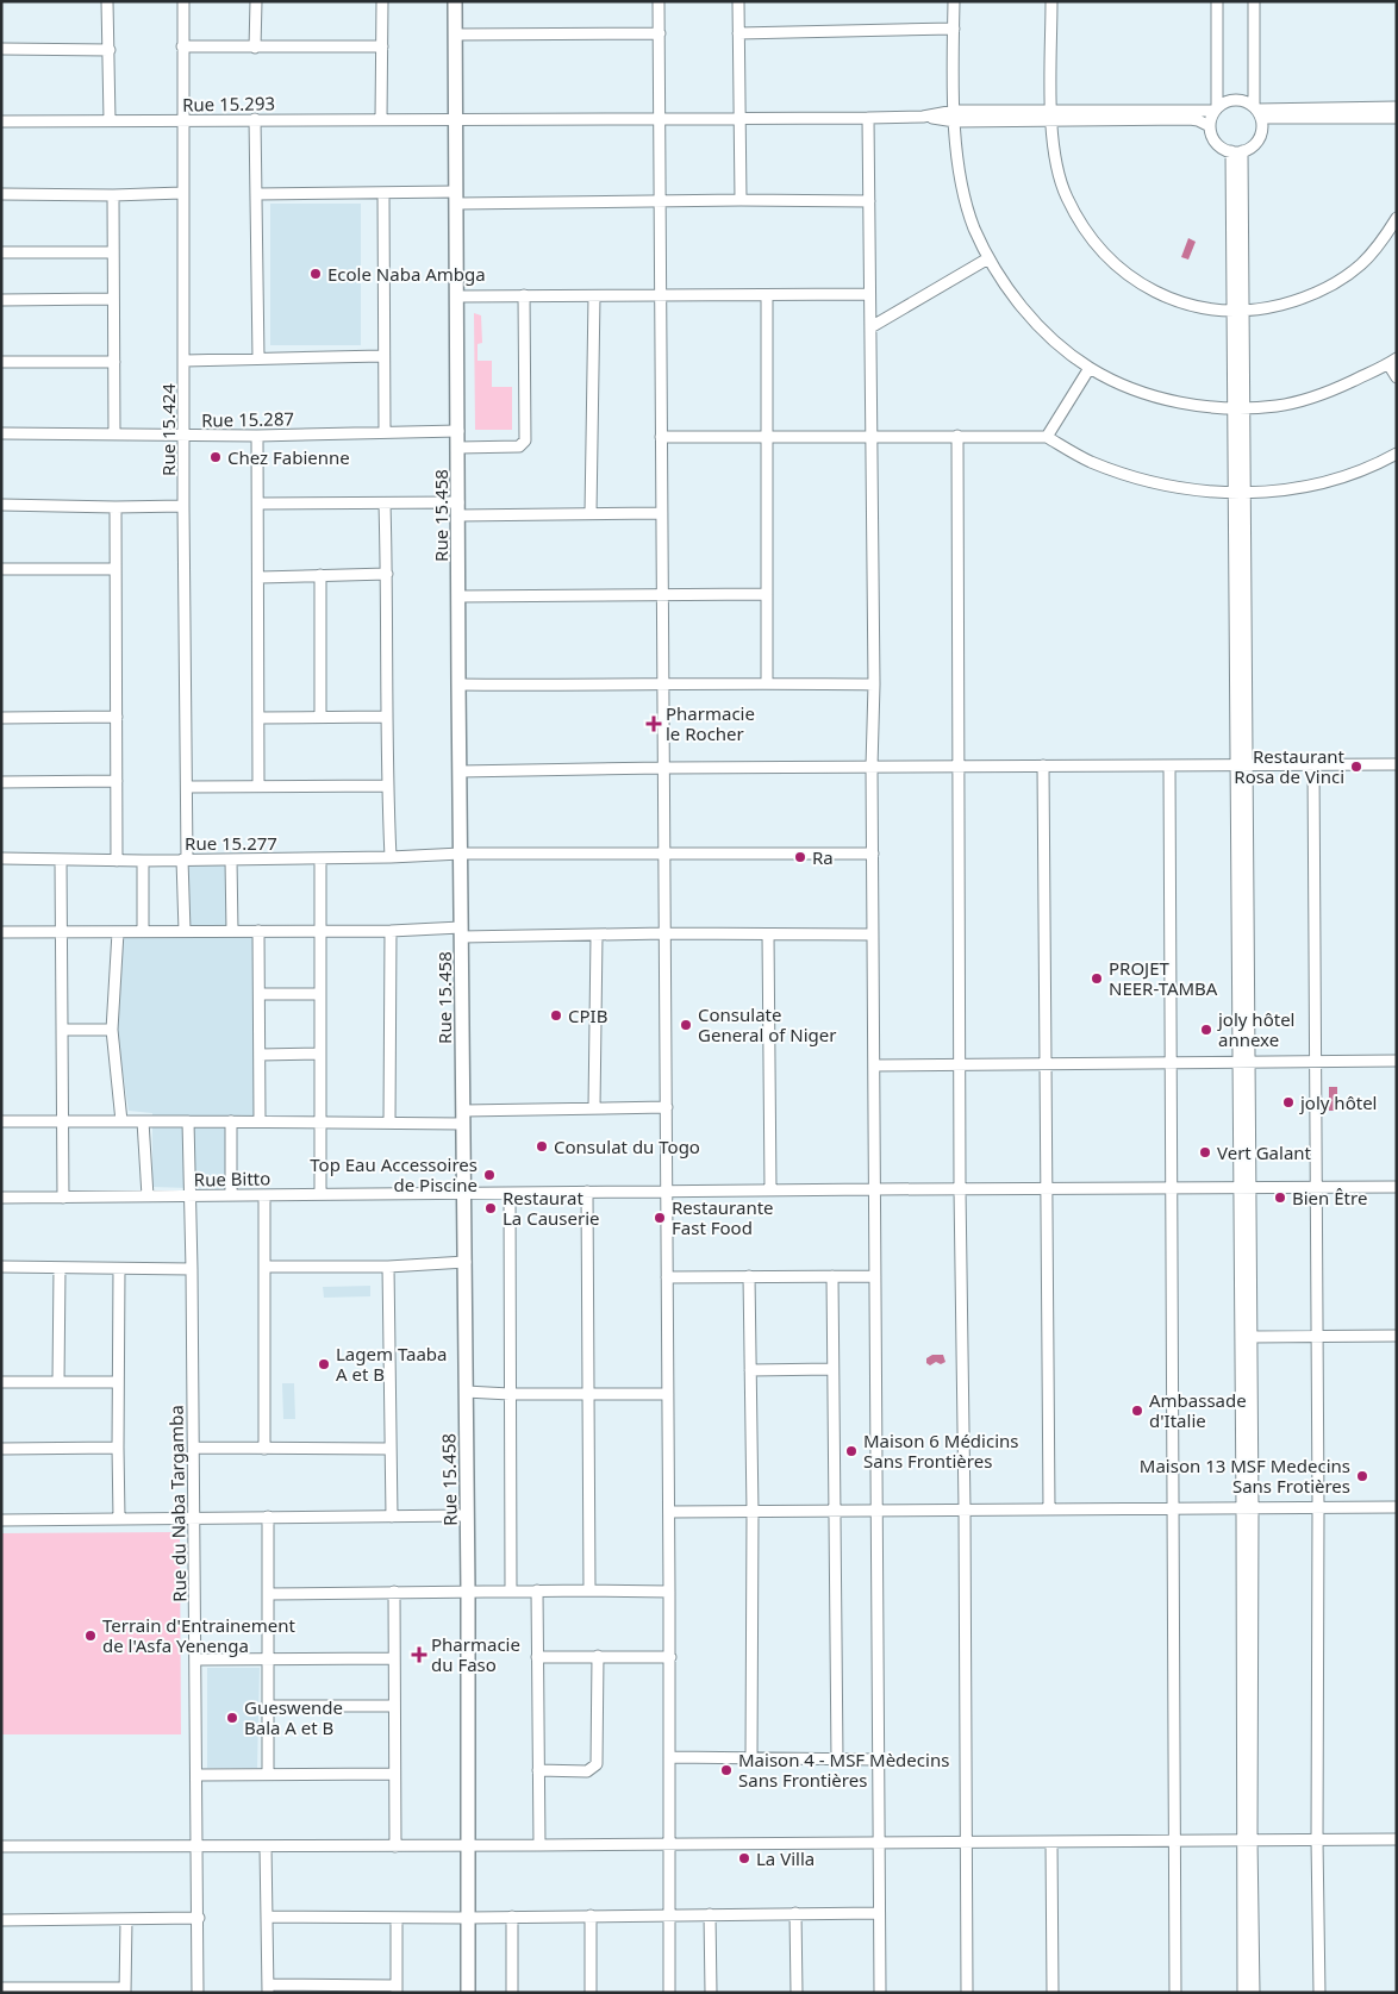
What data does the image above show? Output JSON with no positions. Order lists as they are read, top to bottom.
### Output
{
  "streets": {
    "main road": ["Rue 15.458"],
    "street": [
      "Rue 15.293",
      "Rue 15.287",
      "Rue 15.424",
      "Rue 15.277",
      "Rue Bitto",
      "Rue du Naba Targamba"
    ]
  },
  "crossings": [
    ["Rue 15.293", "Rue 15.424"],
    ["Rue 15.293", "Rue 15.458"],
    ["Rue 15.287", "Rue 15.424"],
    ["Rue 15.287", "Rue 15.458"],
    ["Rue 15.424", "Rue 15.277"],
    ["Rue 15.458", "Rue 15.277"],
    ["Rue 15.458", "Rue Bitto"],
    ["Rue Bitto", "Rue du Naba Targamba"]
  ],
  "places": {
    "other": [
      "Ecole Naba Ambga",
      "Chez Fabienne",
      "Restaurant Rosa de Vinci",
      "Ra",
      "PROJET NEER-TAMBA",
      "CPIB",
      "Consulate General of Niger",
      "joly hôtel annexe",
      "joly hôtel",
      "Consulat du Togo",
      "Vert Galant",
      "Top Eau Accessoires de Piscine",
      "Bien Être",
      "Restaurat La Causerie",
      "Restaurante Fast Food",
      "Lagem Taaba A et B",
      "Ambassade d'Italie",
      "Maison 6 Médicins Sans Frontières",
      "Maison 13 MSF Medecins Sans Frotières",
      "Terrain d'Entrainement de l'Asfa Yenenga",
      "Gueswende Bala A et B",
      "Maison 4 - MSF Mèdecins Sans Frontières",
      "La Villa"
    ],
    "health": ["Pharmacie le Rocher", "Pharmacie du Faso"]
  }
}
